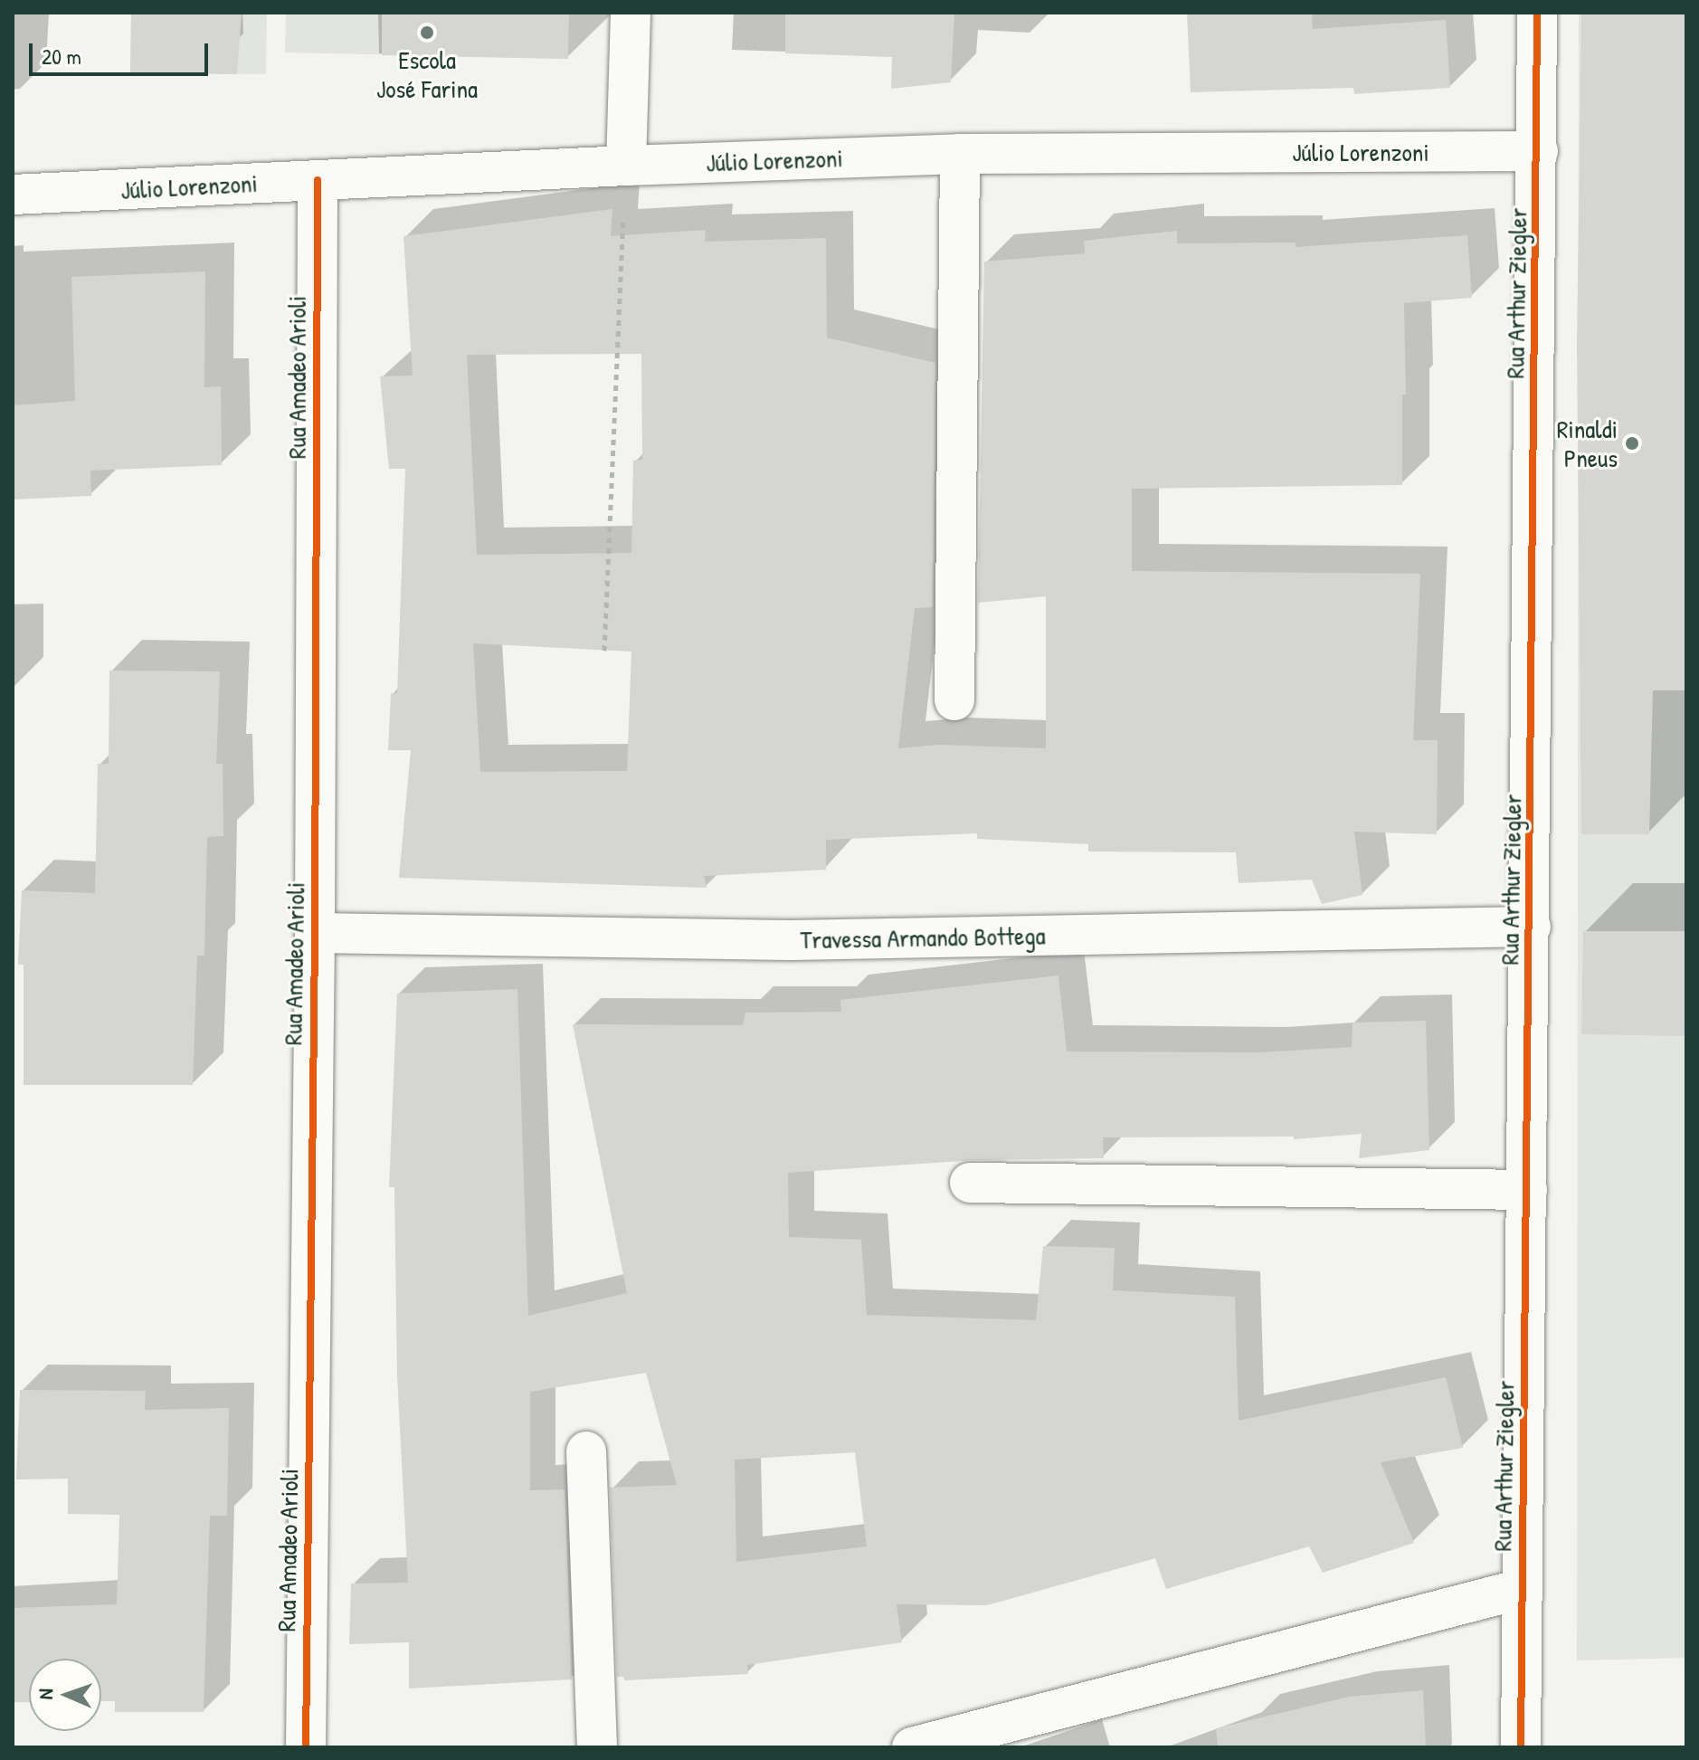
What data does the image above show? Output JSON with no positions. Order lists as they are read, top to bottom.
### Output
{
  "streets": {
    "street": [
      "Júlio Lorenzoni",
      "Rua Arthur Ziegler",
      "Rua Amadeo Arioli",
      "Travessa Armando Bottega"
    ]
  },
  "crossings": [
    ["Júlio Lorenzoni", "Rua Arthur Ziegler"],
    ["Júlio Lorenzoni", "Rua Amadeo Arioli"],
    ["Rua Arthur Ziegler", "Travessa Armando Bottega"],
    ["Rua Amadeo Arioli", "Travessa Armando Bottega"]
  ],
  "places": ["Escola José Farina", "Rinaldi Pneus"],
  "scale_bar": "20 m",
  "north": "left"
}
